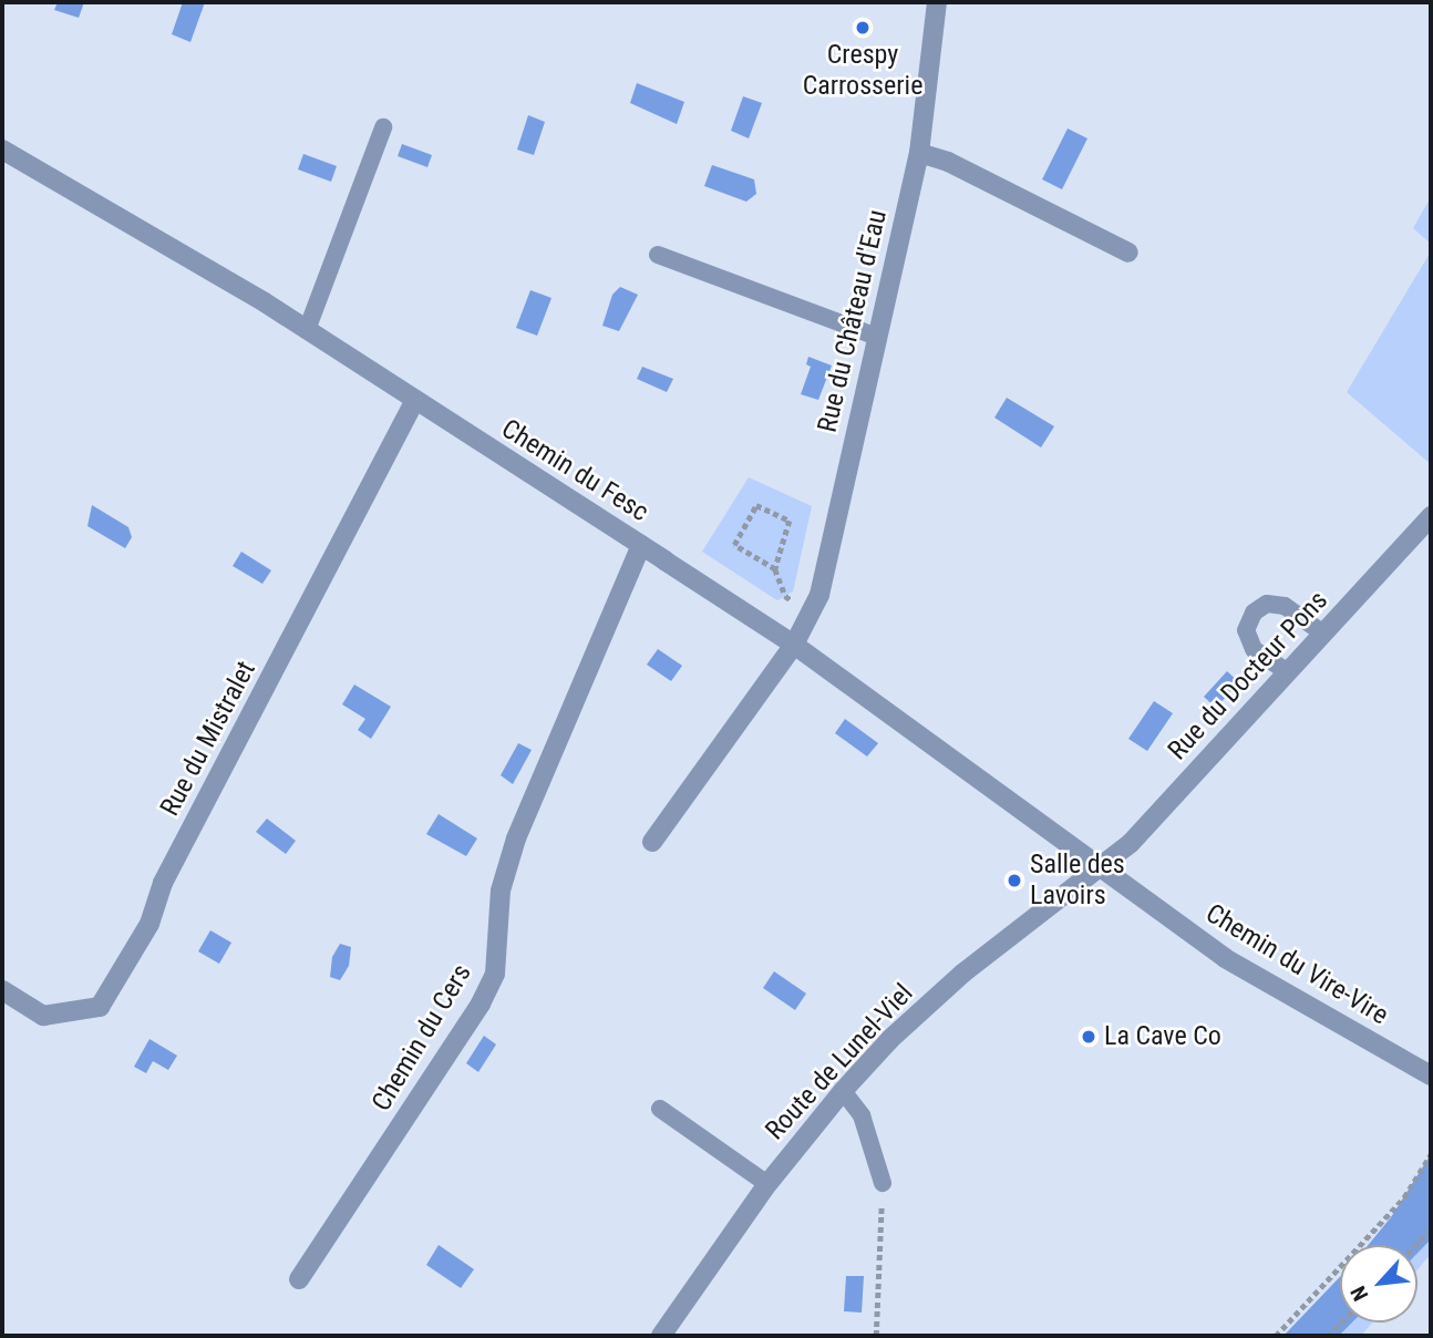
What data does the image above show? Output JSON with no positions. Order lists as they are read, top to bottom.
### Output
{
  "streets": {
    "street": [
      "Rue du Château d'Eau",
      "Chemin du Fesc",
      "Rue du Docteur Pons",
      "Rue du Mistralet",
      "Chemin du Vire-Vire",
      "Chemin du Cers",
      "Route de Lunel-Viel"
    ]
  },
  "crossings": [
    ["Rue du Château d'Eau", "Chemin du Fesc"],
    ["Chemin du Fesc", "Rue du Docteur Pons"],
    ["Chemin du Fesc", "Rue du Mistralet"],
    ["Chemin du Fesc", "Chemin du Vire-Vire"],
    ["Chemin du Fesc", "Chemin du Cers"],
    ["Chemin du Fesc", "Route de Lunel-Viel"],
    ["Rue du Docteur Pons", "Chemin du Vire-Vire"],
    ["Rue du Docteur Pons", "Route de Lunel-Viel"],
    ["Chemin du Vire-Vire", "Route de Lunel-Viel"]
  ],
  "places": ["Crespy Carrosserie", "Salle des Lavoirs", "La Cave Co"],
  "north": "bottom left"
}
